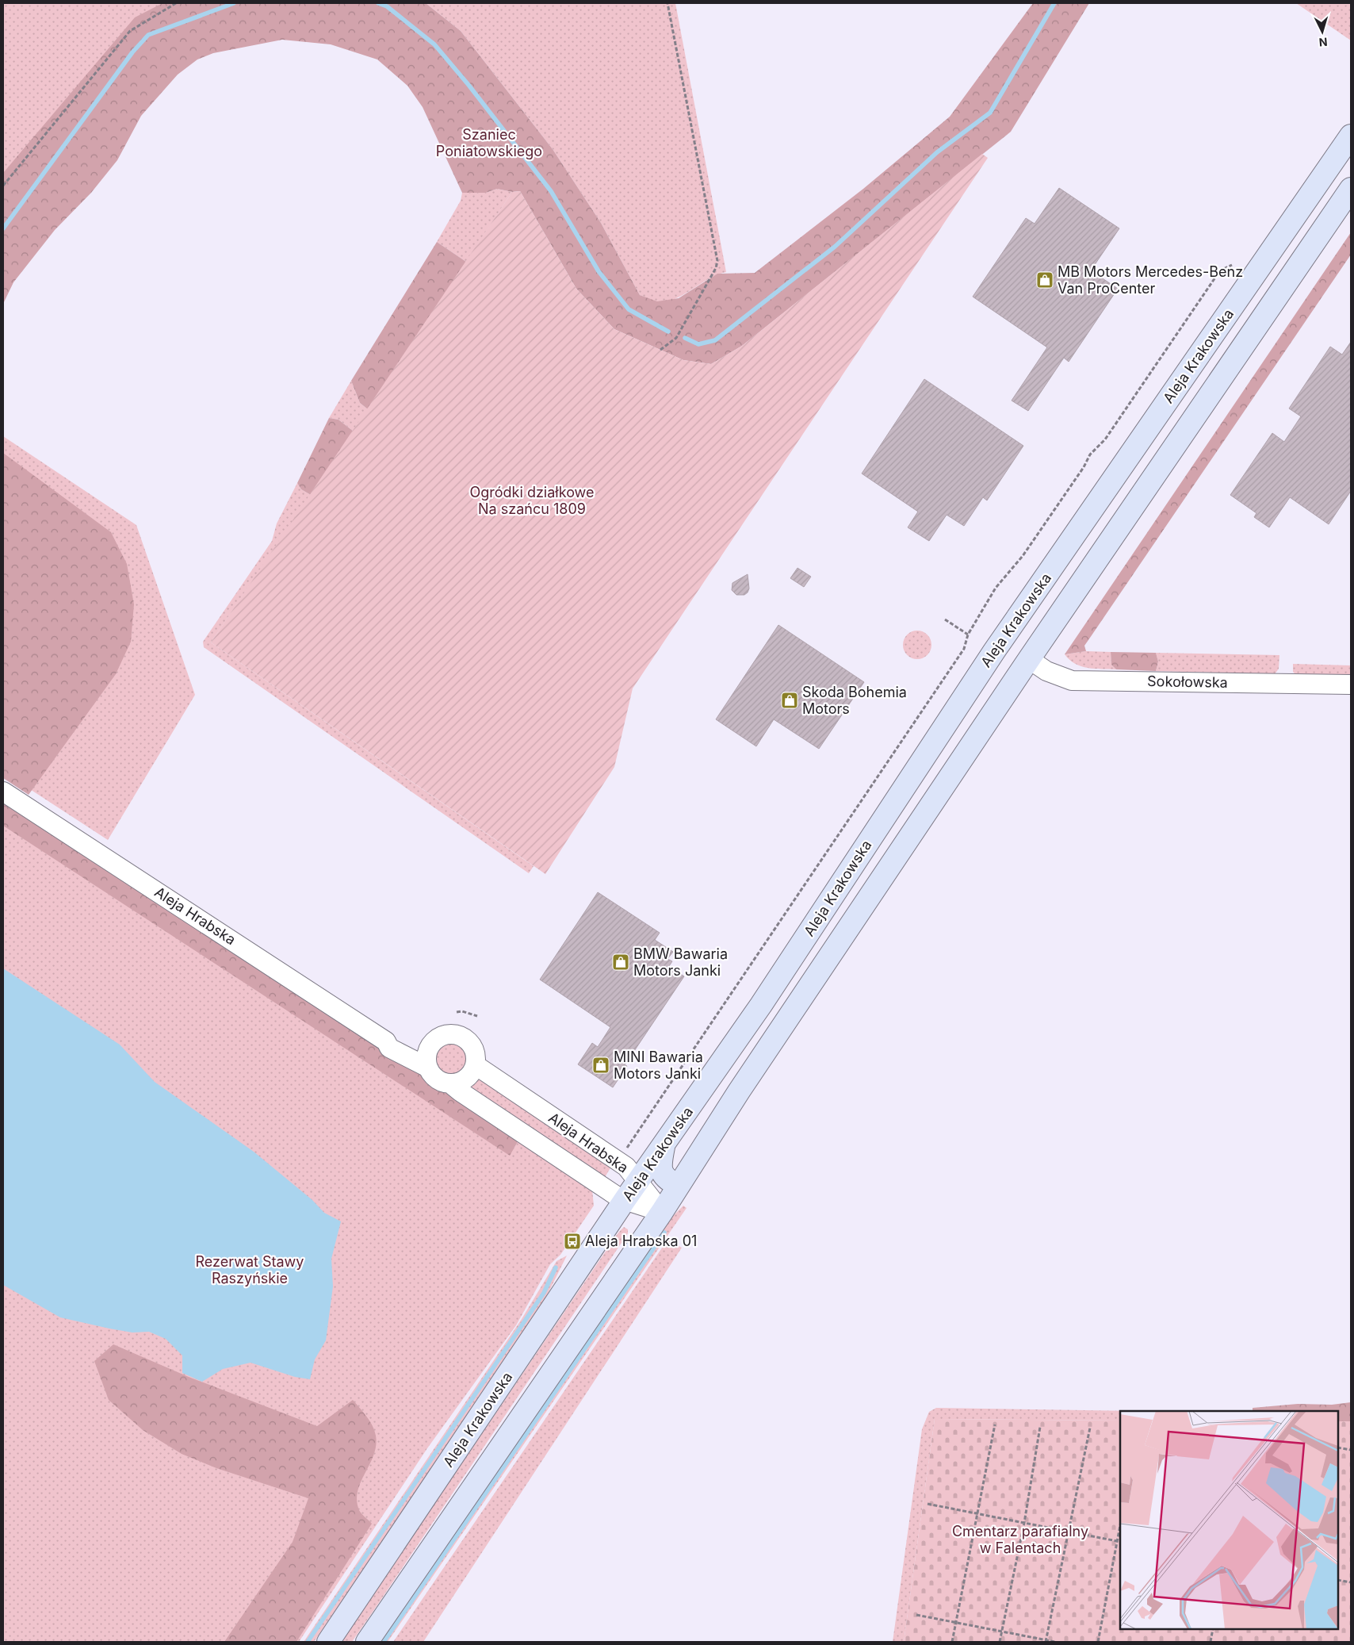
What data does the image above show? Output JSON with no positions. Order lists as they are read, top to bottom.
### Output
{
  "streets": {
    "main road": ["Aleja Krakowska"],
    "street": ["Sokołowska", "Aleja Hrabska"]
  },
  "crossings": [
    ["Aleja Krakowska", "Aleja Hrabska"]
  ],
  "parks": [
    "Szaniec Poniatowskiego",
    "Ogródki działkowe Na szańcu 1809",
    "Rezerwat Stawy Raszyńskie",
    "Cmentarz parafialny w Falentach"
  ],
  "places": {
    "shop": [
      "MB Motors Mercedes-Benz Van ProCenter",
      "Skoda Bohemia Motors",
      "BMW Bawaria Motors Janki",
      "MINI Bawaria Motors Janki"
    ],
    "bus stop": ["Aleja Hrabska 01"]
  },
  "north": "bottom"
}
